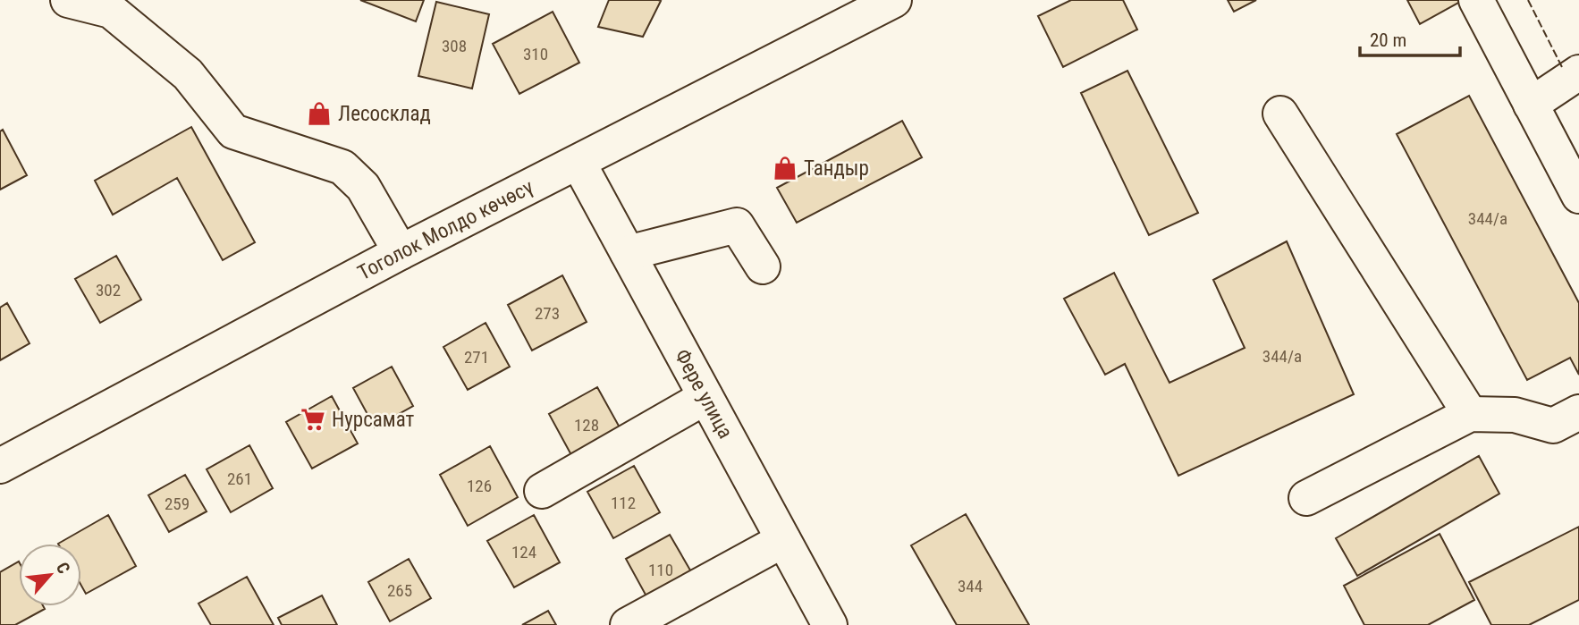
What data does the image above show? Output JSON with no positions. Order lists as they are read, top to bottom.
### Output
{
  "streets": {
    "street": ["Тоголок Молдо көчөсү", "Фере улица"]
  },
  "crossings": [
    ["Тоголок Молдо көчөсү", "Фере улица"]
  ],
  "places": {
    "shop": ["Лесосклад", "Тандыр"],
    "supermarket": ["Нурсамат"]
  },
  "house_numbers": [
    "308",
    "310",
    "344/а",
    "302",
    "273",
    "344/а",
    "271",
    "128",
    "261",
    "126",
    "112",
    "259",
    "124",
    "110",
    "344",
    "265"
  ],
  "scale_bar": "20 m",
  "north": "top right"
}
